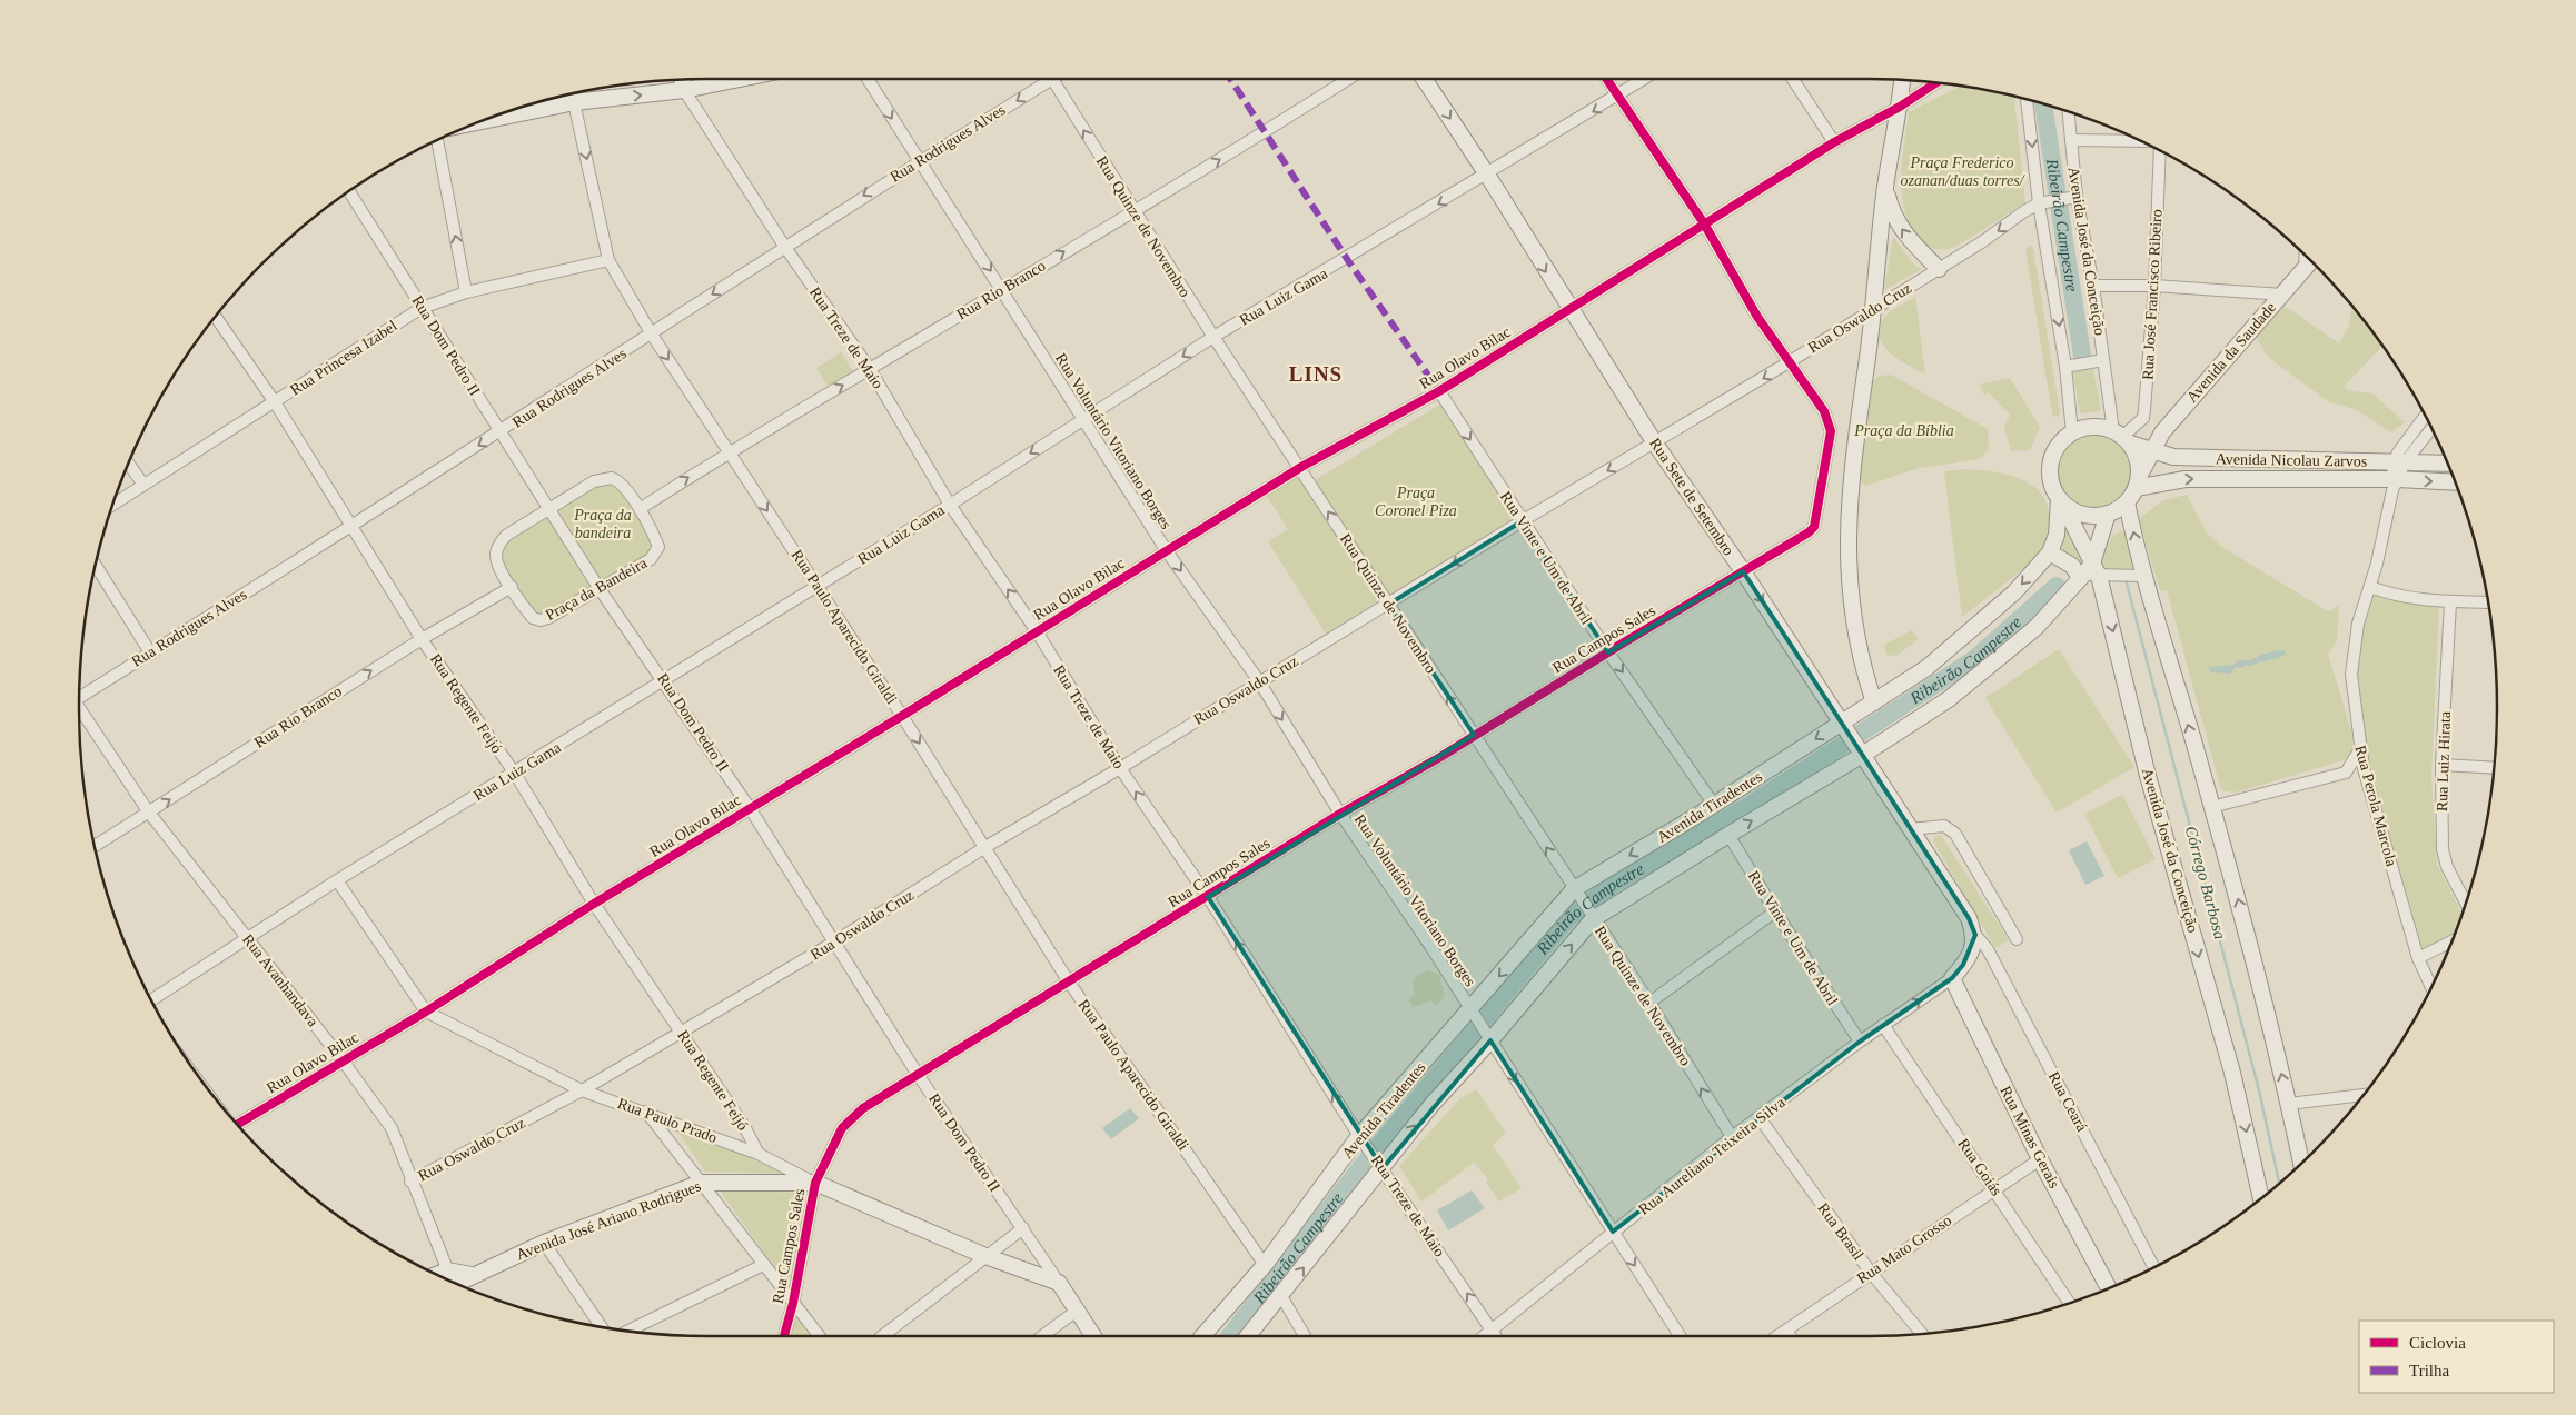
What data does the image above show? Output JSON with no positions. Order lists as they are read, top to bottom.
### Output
{
  "streets": {
    "street": [
      "Rua Rodrigues Alves",
      "Rua Quinze de Novembro",
      "Avenida José da Conceição",
      "Rua Rio Branco",
      "Rua José Francisco Ribeiro",
      "Rua Luiz Gama",
      "Rua Oswaldo Cruz",
      "Rua Treze de Maio",
      "Rua Dom Pedro II",
      "Avenida da Saudade",
      "Rua Princesa Izabel",
      "Rua Olavo Bilac",
      "Rua Voluntário Vitoriano Borges",
      "Avenida Nicolau Zarvos",
      "Rua Sete de Setembro",
      "Rua Vinte e Um de Abril",
      "Praça da Bandeira",
      "Rua Paulo Aparecido Giraldi",
      "Rua Campos Sales",
      "Rua Regente Feijó",
      "Rua Luiz Hirata",
      "Rua Perola Marcola",
      "Avenida Tiradentes",
      "Rua Avanhandava",
      "Rua Ceará",
      "Rua Paulo Prado",
      "Rua Minas Gerais",
      "Rua Aureliano Teixeira Silva",
      "Rua Goiás",
      "Avenida José Ariano Rodrigues",
      "Rua Brasil",
      "Rua Mato Grosso"
    ]
  },
  "crossings": [
    ["Rua Rodrigues Alves", "Rua Treze de Maio"],
    ["Rua Rodrigues Alves", "Rua Dom Pedro II"],
    ["Rua Rodrigues Alves", "Rua Voluntário Vitoriano Borges"],
    ["Rua Rodrigues Alves", "Rua Paulo Aparecido Giraldi"],
    ["Rua Rodrigues Alves", "Rua Regente Feijó"],
    ["Rua Quinze de Novembro", "Rua Rio Branco"],
    ["Rua Quinze de Novembro", "Rua Luiz Gama"],
    ["Rua Quinze de Novembro", "Rua Oswaldo Cruz"],
    ["Rua Quinze de Novembro", "Rua Olavo Bilac"],
    ["Rua Quinze de Novembro", "Rua Campos Sales"],
    ["Rua Quinze de Novembro", "Avenida Tiradentes"],
    ["Rua Quinze de Novembro", "Rua Aureliano Teixeira Silva"],
    ["Avenida José da Conceição", "Rua José Francisco Ribeiro"],
    ["Avenida José da Conceição", "Rua Oswaldo Cruz"],
    ["Avenida José da Conceição", "Avenida da Saudade"],
    ["Avenida José da Conceição", "Avenida Nicolau Zarvos"],
    ["Avenida José da Conceição", "Avenida Tiradentes"],
    ["Rua Rio Branco", "Rua Treze de Maio"],
    ["Rua Rio Branco", "Rua Voluntário Vitoriano Borges"],
    ["Rua Rio Branco", "Praça da Bandeira"],
    ["Rua Rio Branco", "Rua Paulo Aparecido Giraldi"],
    ["Rua Rio Branco", "Rua Regente Feijó"],
    ["Rua Rio Branco", "Rua Avanhandava"],
    ["Rua José Francisco Ribeiro", "Avenida da Saudade"],
    ["Rua José Francisco Ribeiro", "Avenida Nicolau Zarvos"],
    ["Rua José Francisco Ribeiro", "Avenida Tiradentes"],
    ["Rua Luiz Gama", "Rua Treze de Maio"],
    ["Rua Luiz Gama", "Rua Dom Pedro II"],
    ["Rua Luiz Gama", "Rua Voluntário Vitoriano Borges"],
    ["Rua Luiz Gama", "Rua Sete de Setembro"],
    ["Rua Luiz Gama", "Rua Paulo Aparecido Giraldi"],
    ["Rua Luiz Gama", "Rua Regente Feijó"],
    ["Rua Luiz Gama", "Rua Avanhandava"],
    ["Rua Luiz Gama", "Rua Paulo Prado"],
    ["Rua Oswaldo Cruz", "Rua Treze de Maio"],
    ["Rua Oswaldo Cruz", "Rua Dom Pedro II"],
    ["Rua Oswaldo Cruz", "Rua Voluntário Vitoriano Borges"],
    ["Rua Oswaldo Cruz", "Rua Sete de Setembro"],
    ["Rua Oswaldo Cruz", "Rua Vinte e Um de Abril"],
    ["Rua Oswaldo Cruz", "Rua Paulo Aparecido Giraldi"],
    ["Rua Oswaldo Cruz", "Rua Campos Sales"],
    ["Rua Oswaldo Cruz", "Rua Regente Feijó"],
    ["Rua Oswaldo Cruz", "Rua Avanhandava"],
    ["Rua Oswaldo Cruz", "Rua Paulo Prado"],
    ["Rua Treze de Maio", "Rua Olavo Bilac"],
    ["Rua Treze de Maio", "Rua Campos Sales"],
    ["Rua Treze de Maio", "Avenida Tiradentes"],
    ["Rua Treze de Maio", "Rua Aureliano Teixeira Silva"],
    ["Rua Dom Pedro II", "Rua Princesa Izabel"],
    ["Rua Dom Pedro II", "Rua Olavo Bilac"],
    ["Rua Dom Pedro II", "Praça da Bandeira"],
    ["Rua Dom Pedro II", "Rua Campos Sales"],
    ["Rua Dom Pedro II", "Rua Paulo Prado"],
    ["Avenida da Saudade", "Avenida Nicolau Zarvos"],
    ["Avenida da Saudade", "Avenida Tiradentes"],
    ["Rua Princesa Izabel", "Rua Paulo Aparecido Giraldi"],
    ["Rua Princesa Izabel", "Rua Regente Feijó"],
    ["Rua Olavo Bilac", "Rua Voluntário Vitoriano Borges"],
    ["Rua Olavo Bilac", "Rua Sete de Setembro"],
    ["Rua Olavo Bilac", "Rua Vinte e Um de Abril"],
    ["Rua Olavo Bilac", "Rua Paulo Aparecido Giraldi"],
    ["Rua Olavo Bilac", "Rua Regente Feijó"],
    ["Rua Olavo Bilac", "Rua Avanhandava"],
    ["Rua Olavo Bilac", "Rua Paulo Prado"],
    ["Rua Voluntário Vitoriano Borges", "Rua Campos Sales"],
    ["Rua Voluntário Vitoriano Borges", "Avenida Tiradentes"],
    ["Rua Voluntário Vitoriano Borges", "Rua Aureliano Teixeira Silva"],
    ["Avenida Nicolau Zarvos", "Rua Perola Marcola"],
    ["Avenida Nicolau Zarvos", "Avenida Tiradentes"],
    ["Rua Sete de Setembro", "Rua Campos Sales"],
    ["Rua Sete de Setembro", "Avenida Tiradentes"],
    ["Rua Sete de Setembro", "Rua Ceará"],
    ["Rua Vinte e Um de Abril", "Rua Campos Sales"],
    ["Rua Vinte e Um de Abril", "Avenida Tiradentes"],
    ["Rua Vinte e Um de Abril", "Rua Aureliano Teixeira Silva"],
    ["Rua Paulo Aparecido Giraldi", "Rua Campos Sales"],
    ["Rua Paulo Aparecido Giraldi", "Avenida Tiradentes"],
    ["Rua Campos Sales", "Rua Paulo Prado"],
    ["Rua Campos Sales", "Avenida José Ariano Rodrigues"],
    ["Rua Regente Feijó", "Rua Paulo Prado"],
    ["Rua Paulo Prado", "Avenida José Ariano Rodrigues"],
    ["Rua Minas Gerais", "Rua Aureliano Teixeira Silva"],
    ["Rua Minas Gerais", "Rua Mato Grosso"],
    ["Rua Aureliano Teixeira Silva", "Rua Goiás"],
    ["Rua Aureliano Teixeira Silva", "Rua Brasil"],
    ["Rua Goiás", "Rua Mato Grosso"],
    ["Rua Brasil", "Rua Mato Grosso"]
  ],
  "one_way": [
    "Rua Rodrigues Alves",
    "Rua Quinze de Novembro",
    "Rua Rio Branco",
    "Rua Luiz Gama",
    "Rua Treze de Maio",
    "Rua Voluntário Vitoriano Borges",
    "Rua Sete de Setembro",
    "Rua Vinte e Um de Abril",
    "Rua Paulo Aparecido Giraldi"
  ],
  "districts": ["LINS"],
  "water": ["Ribeirão Campestre", "Córrego Barbosa"],
  "parks": [
    "Praça Frederico ozanan/duas torres/",
    "Praça da Bíblia",
    "Praça Coronel Piza",
    "Praça da bandeira"
  ],
  "legend": ["Ciclovia", "Trilha"]
}
